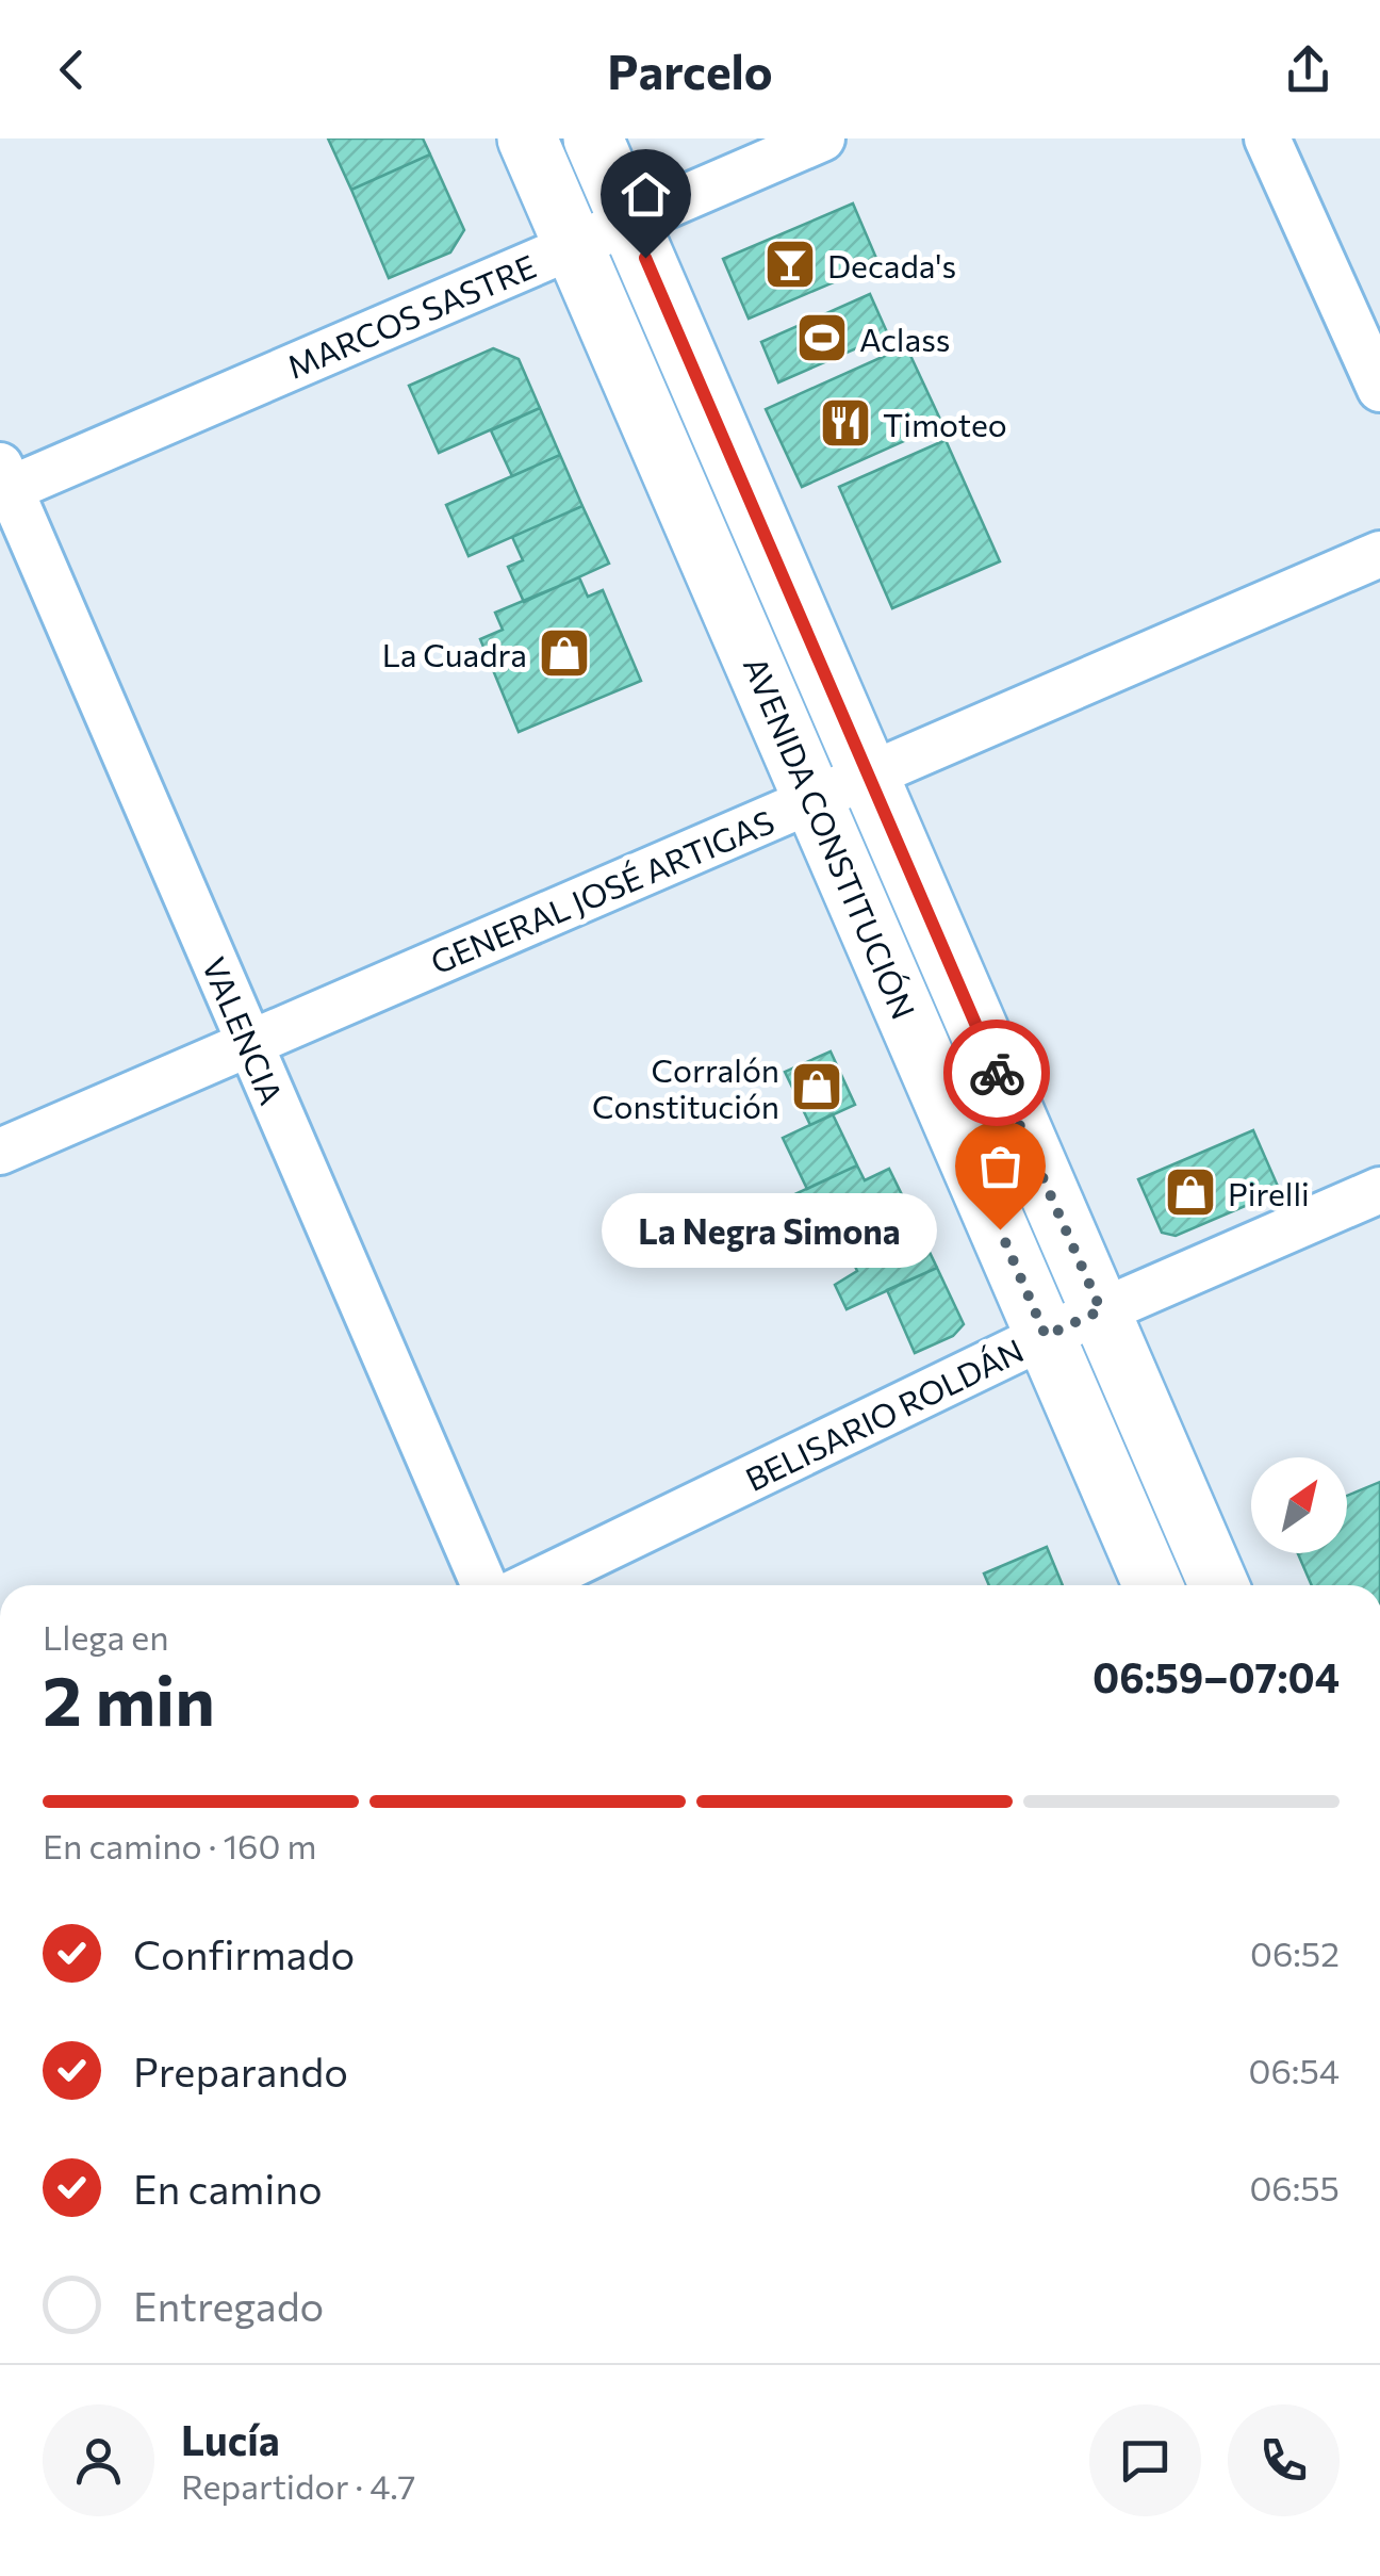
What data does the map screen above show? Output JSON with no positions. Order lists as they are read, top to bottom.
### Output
{
  "streets": {
    "main road": ["AVENIDA CONSTITUCIÓN"],
    "street": [
      "MARCOS SASTRE",
      "GENERAL JOSÉ ARTIGAS",
      "VALENCIA",
      "BELISARIO ROLDÁN"
    ]
  },
  "crossings": [
    ["MARCOS SASTRE", "AVENIDA CONSTITUCIÓN"],
    ["MARCOS SASTRE", "VALENCIA"],
    ["AVENIDA CONSTITUCIÓN", "GENERAL JOSÉ ARTIGAS"],
    ["AVENIDA CONSTITUCIÓN", "BELISARIO ROLDÁN"],
    ["GENERAL JOSÉ ARTIGAS", "VALENCIA"]
  ],
  "places": {
    "bar": ["Decada's"],
    "sports": ["Aclass"],
    "restaurant": ["Timoteo"],
    "shop": ["La Cuadra", "Corralón Constitución", "Pirelli"],
    "other": ["La Negra Simona"]
  },
  "north": "top right",
  "page": {
    "header": "Parcelo",
    "bubble": "La Negra Simona",
    "heading": ["2 min", "Llega en", "06:59–07:04"],
    "panel": ["Lucía", "Repartidor · 4.7"],
    "bar": "En camino · 160 m",
    "list": [
      ["Confirmado", "06:52"],
      ["Preparando", "06:54"],
      ["En camino", "06:55"],
      "Entregado"
    ]
  }
}
